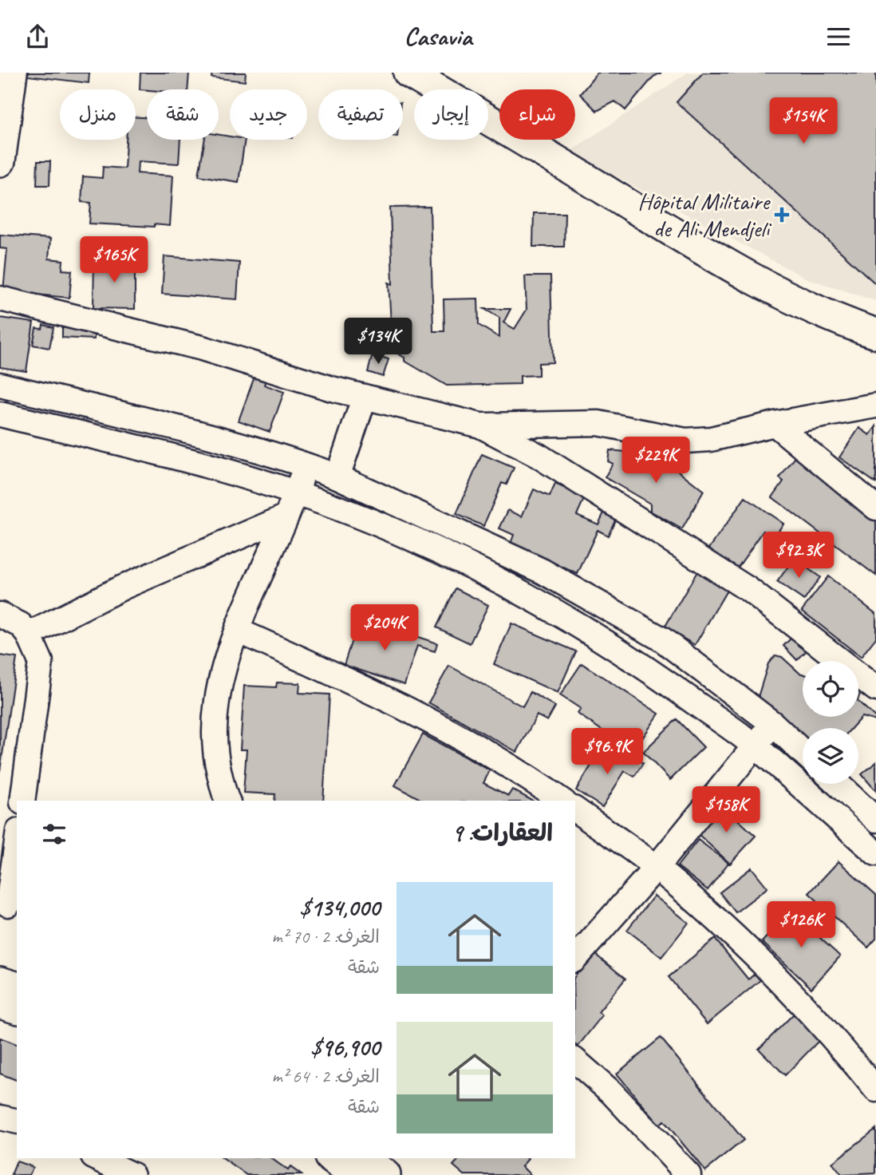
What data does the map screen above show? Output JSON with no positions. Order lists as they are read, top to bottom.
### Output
{
  "places": {
    "health": ["Hôpital Militaire de Ali Mendjeli"]
  },
  "page": {
    "header": "Casavia",
    "chip": [
      "شراء",
      "إيجار",
      "تصفية",
      "جديد",
      "شقة",
      "منزل"
    ],
    "price": [
      "$154K",
      "$165K",
      "$134K",
      "$229K",
      "$92.3K",
      "$204K",
      "$96.9K",
      "$158K",
      "$126K"
    ],
    "heading": "العقارات: 9",
    "list": [
      {
        "name": "$134,000",
        "note": "الغرف: 2 · 70 m² · شقة"
      },
      {
        "name": "$96,900",
        "note": "الغرف: 2 · 64 m² · شقة"
      }
    ]
  }
}
